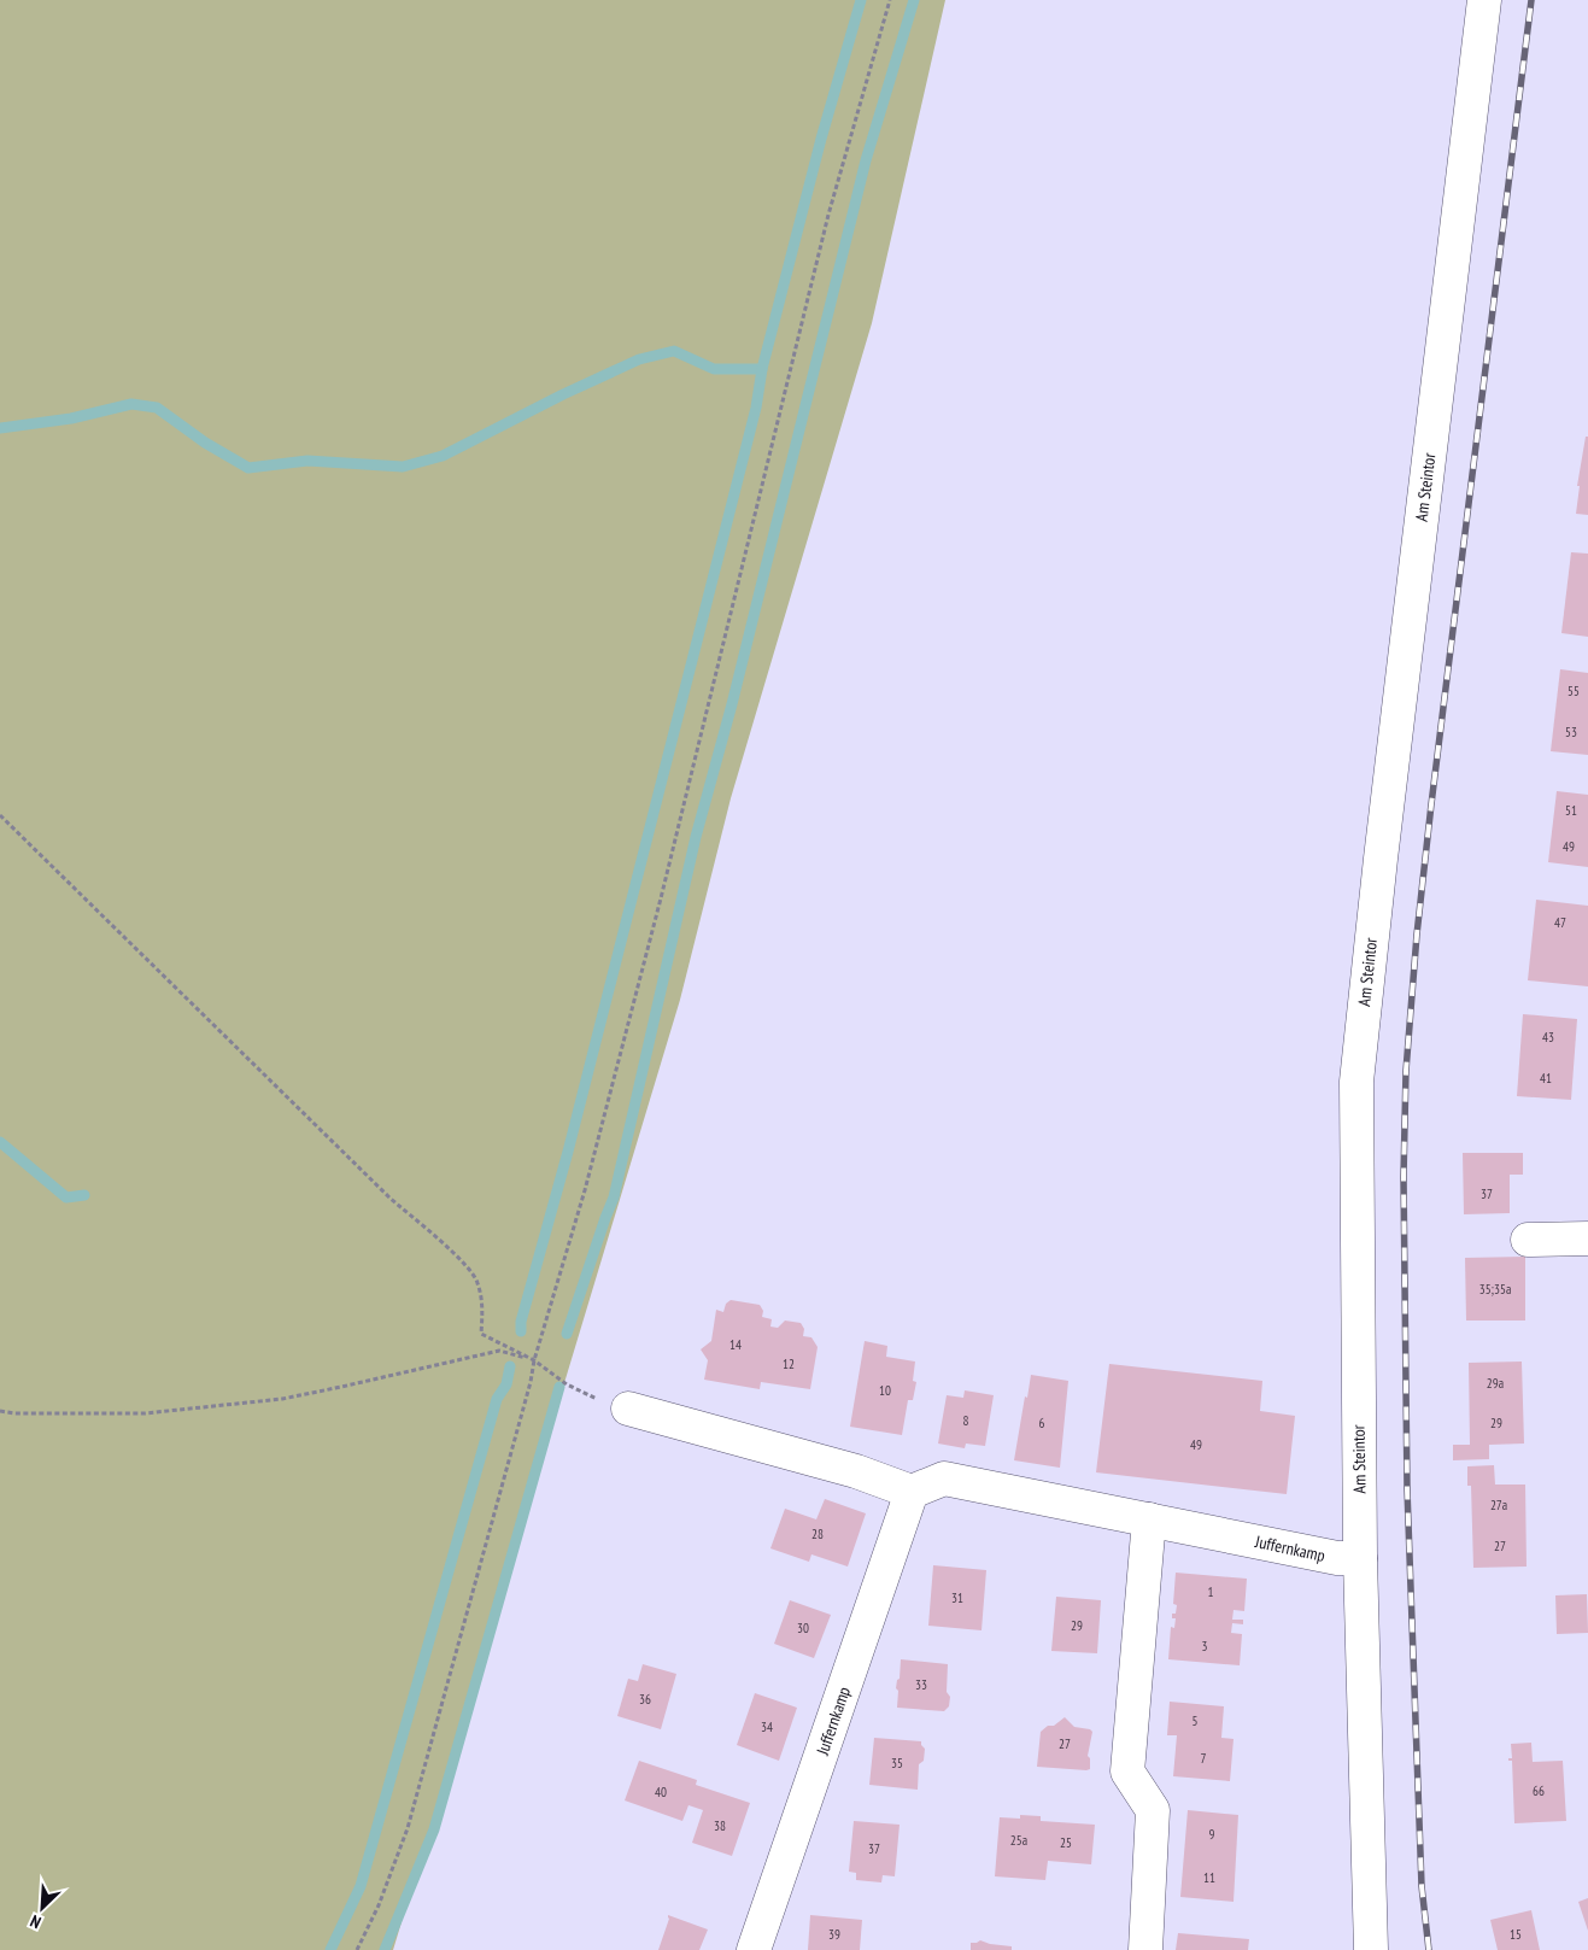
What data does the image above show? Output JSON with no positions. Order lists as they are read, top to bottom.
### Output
{
  "streets": {
    "street": ["Am Steintor", "Juffernkamp"]
  },
  "crossings": [
    ["Am Steintor", "Juffernkamp"]
  ],
  "house_numbers": [
    "55",
    "53",
    "51",
    "49",
    "47",
    "43",
    "41",
    "37",
    "35;35a",
    "14",
    "12",
    "29a",
    "10",
    "8",
    "6",
    "29",
    "49",
    "27a",
    "28",
    "27",
    "1",
    "31",
    "29",
    "30",
    "3",
    "33",
    "36",
    "5",
    "34",
    "27",
    "7",
    "35",
    "66",
    "40",
    "38",
    "9",
    "25a",
    "25",
    "37",
    "11",
    "39",
    "15"
  ],
  "north": "bottom left"
}
